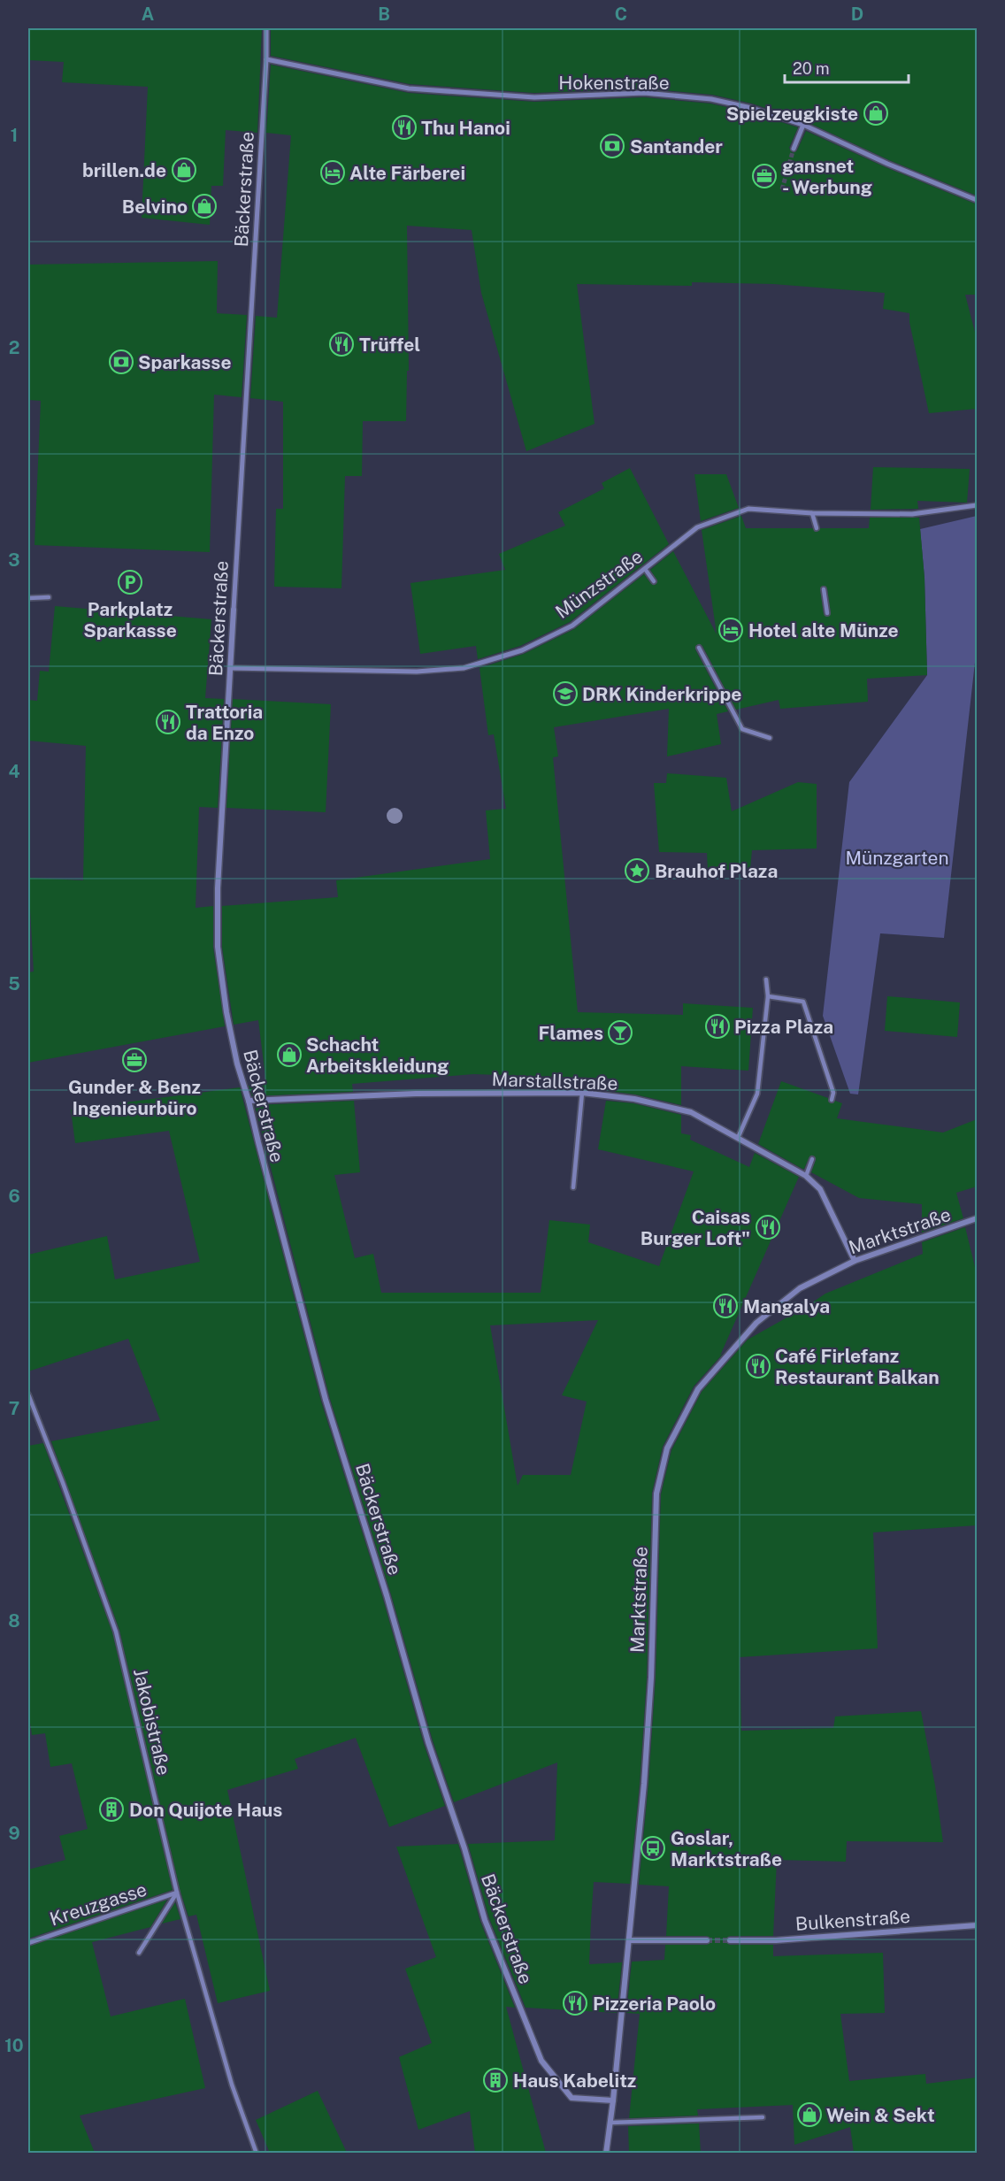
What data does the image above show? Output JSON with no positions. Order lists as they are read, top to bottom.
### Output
{
  "streets": {
    "street": [
      "Hokenstraße",
      "Bäckerstraße",
      "Münzstraße",
      "Marstallstraße",
      "Marktstraße",
      "Bulkenstraße"
    ],
    "lane": ["Jakobistraße", "Kreuzgasse"]
  },
  "crossings": [
    ["Hokenstraße", "Bäckerstraße"],
    ["Bäckerstraße", "Münzstraße"],
    ["Bäckerstraße", "Marstallstraße"],
    ["Bäckerstraße", "Marktstraße"],
    ["Marstallstraße", "Marktstraße"],
    ["Jakobistraße", "Kreuzgasse"]
  ],
  "parks": ["Münzgarten"],
  "places": {
    "shop": [
      "Spielzeugkiste",
      "brillen.de",
      "Belvino",
      "Schacht Arbeitskleidung",
      "Wein & Sekt"
    ],
    "restaurant": [
      "Thu Hanoi",
      "Trüffel",
      "Trattoria da Enzo",
      "Pizza Plaza",
      "Caisas Burger Loft\"",
      "Mangalya",
      "Café Firlefanz Restaurant Balkan",
      "Pizzeria Paolo"
    ],
    "bank": ["Santander", "Sparkasse"],
    "hotel": ["Alte Färberei", "Hotel alte Münze"],
    "office": ["gansnet - Werbung", "Gunder & Benz Ingenieurbüro"],
    "parking": ["Parkplatz Sparkasse"],
    "school or university": ["DRK Kinderkrippe"],
    "place": ["Brauhof Plaza"],
    "bar": ["Flames"],
    "building": ["Don Quijote Haus", "Haus Kabelitz"],
    "bus stop": ["Goslar, Marktstraße"]
  },
  "scale_bar": "20 m",
  "grid": {
    "columns": [
      "A",
      "B",
      "C",
      "D"
    ],
    "rows": [
      "1",
      "2",
      "3",
      "4",
      "5",
      "6",
      "7",
      "8",
      "9",
      "10"
    ]
  }
}
